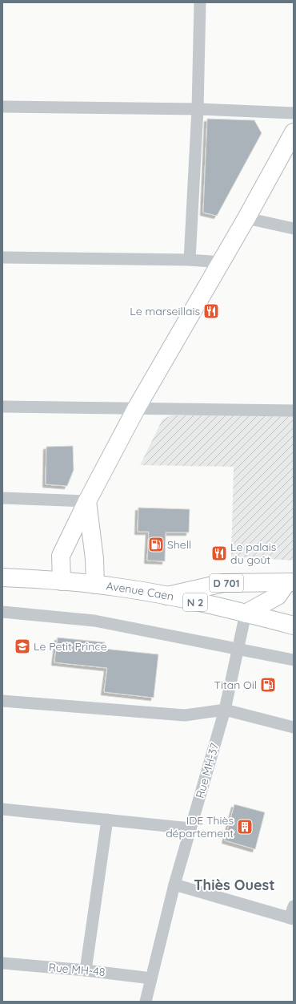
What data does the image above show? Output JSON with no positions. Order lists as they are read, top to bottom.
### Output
{
  "streets": {
    "main road": ["D 701", "Avenue Caen", "N 2"],
    "street": ["Rue MH-37", "Rue MH-48"]
  },
  "crossings": [
    ["D 701", "Avenue Caen"],
    ["Avenue Caen", "Rue MH-37"],
    ["Rue MH-37", "Rue MH-48"]
  ],
  "districts": ["Thiès Ouest"],
  "places": {
    "restaurant": ["Le marseillais", "Le palais du goût"],
    "fuel station": ["Shell", "Titan Oil"],
    "school or university": ["Le Petit Prince"],
    "building": ["IDE Thiès département"]
  }
}
